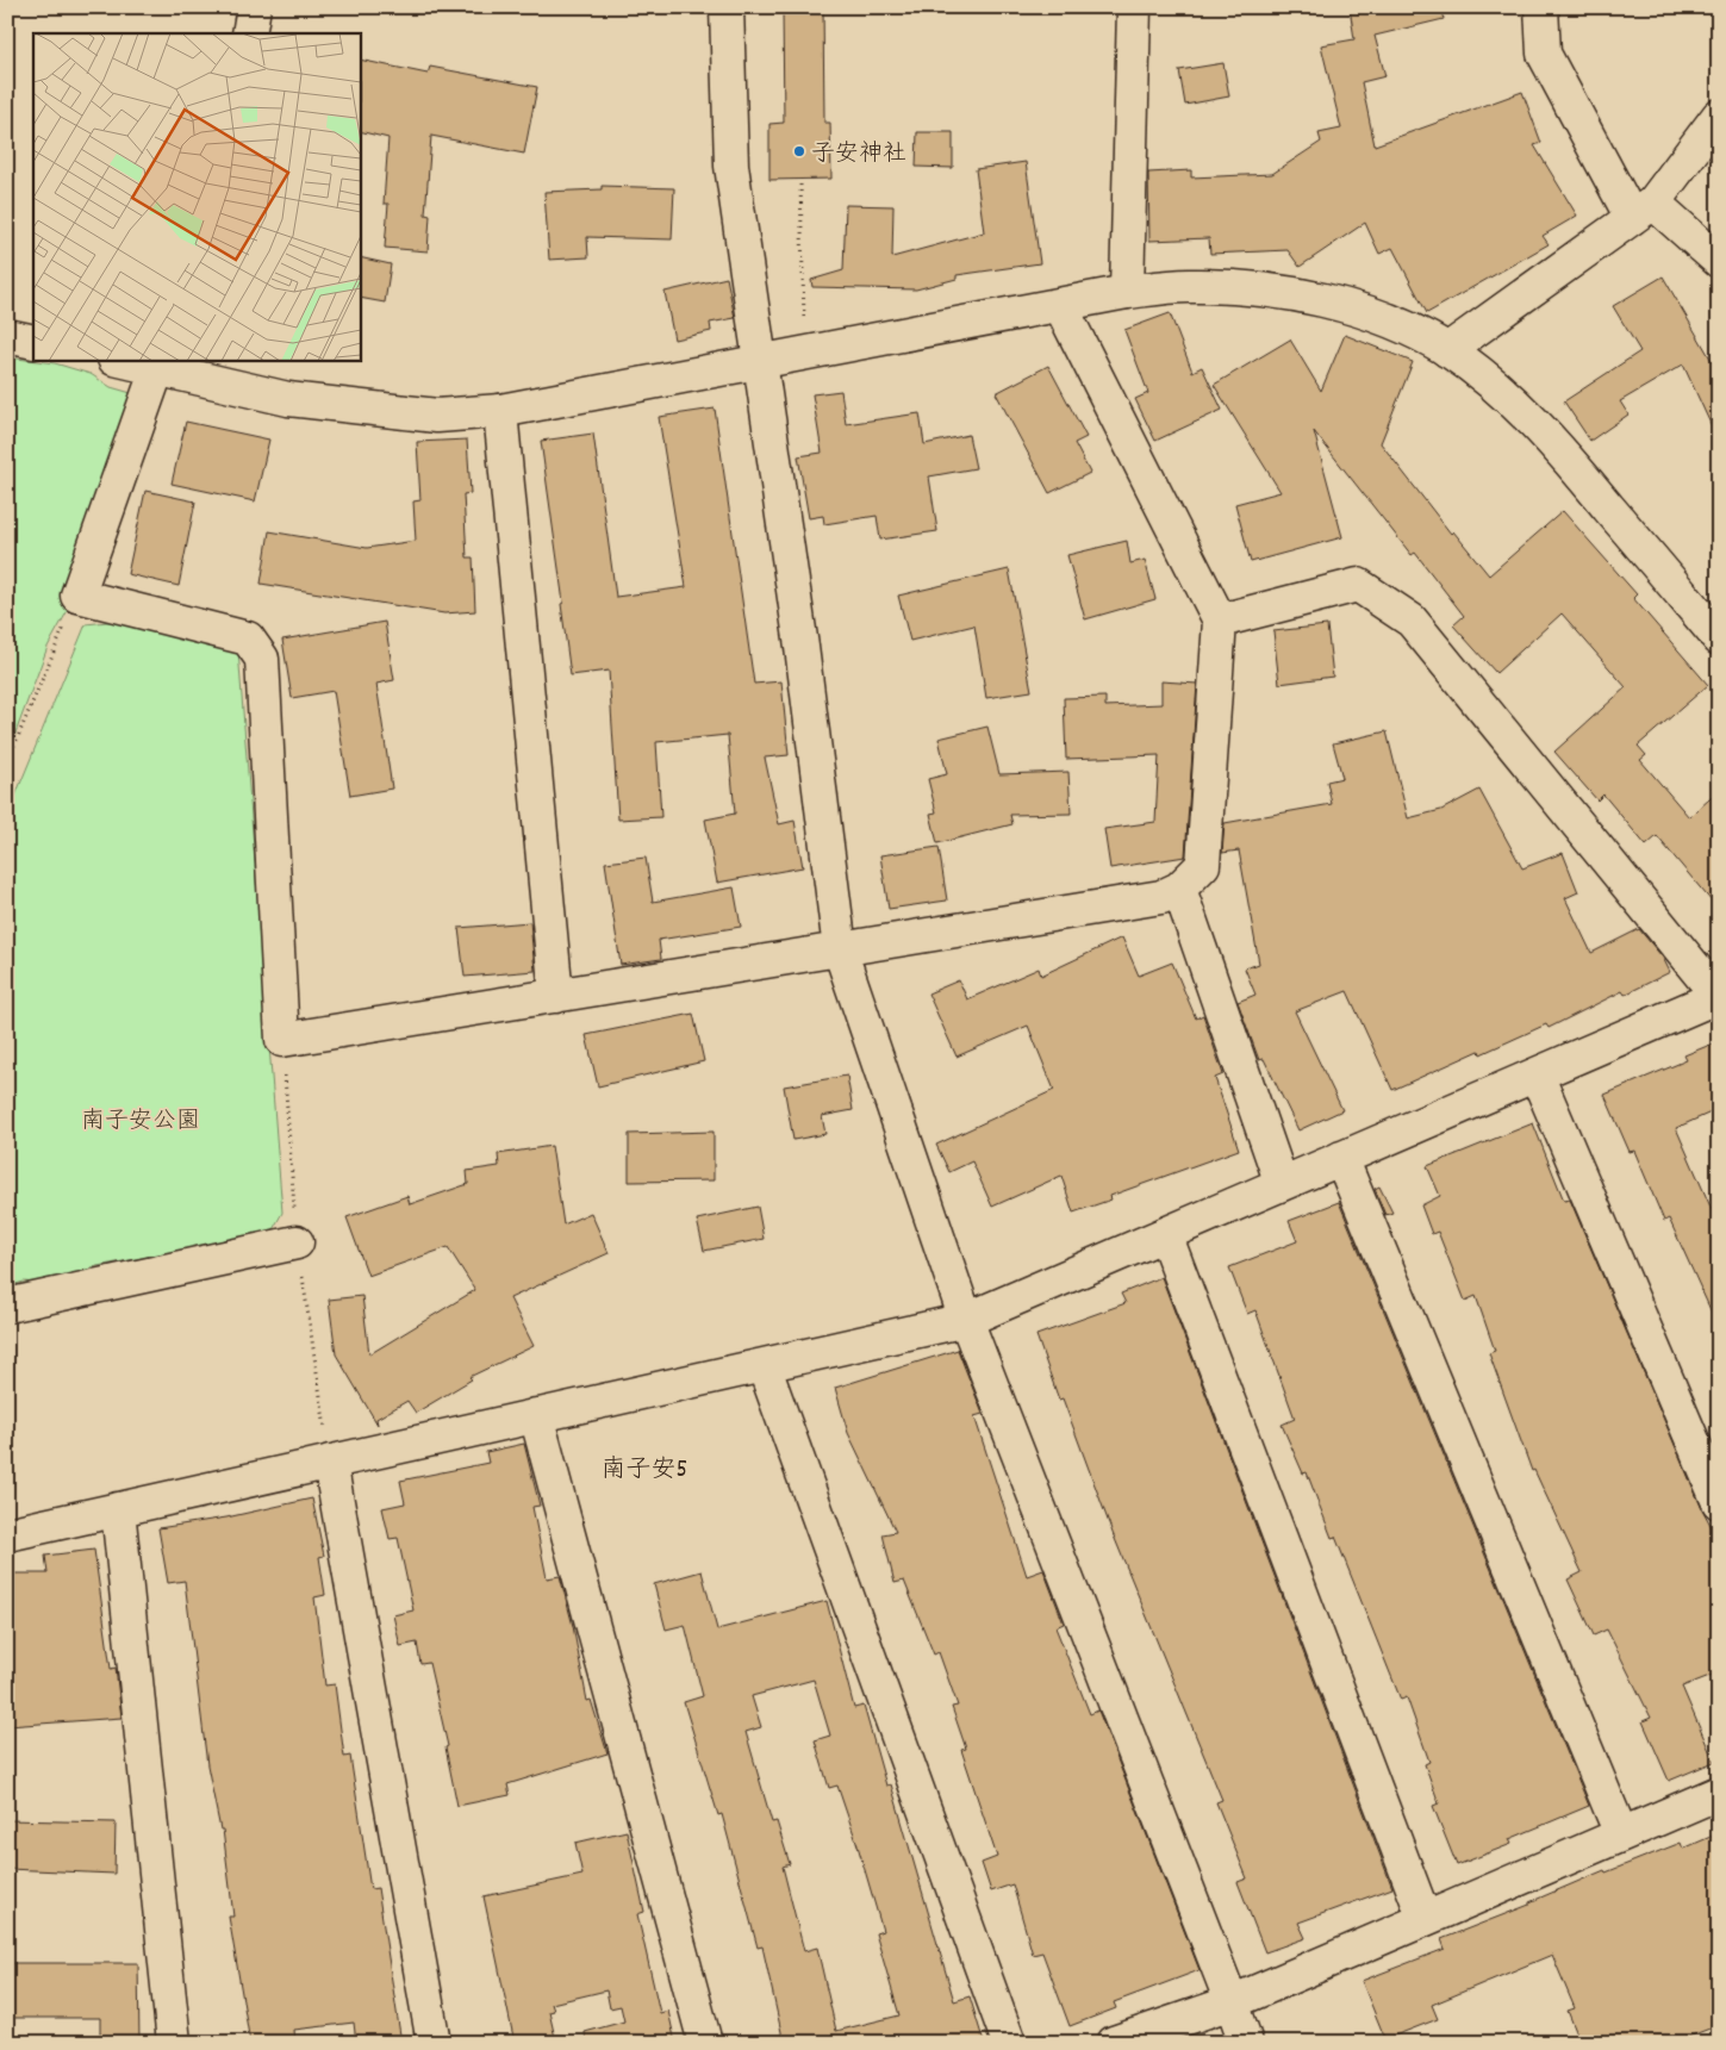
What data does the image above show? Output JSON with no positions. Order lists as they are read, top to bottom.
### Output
{
  "districts": ["南子安5"],
  "parks": ["南子安公園"],
  "places": ["子安神社"]
}
